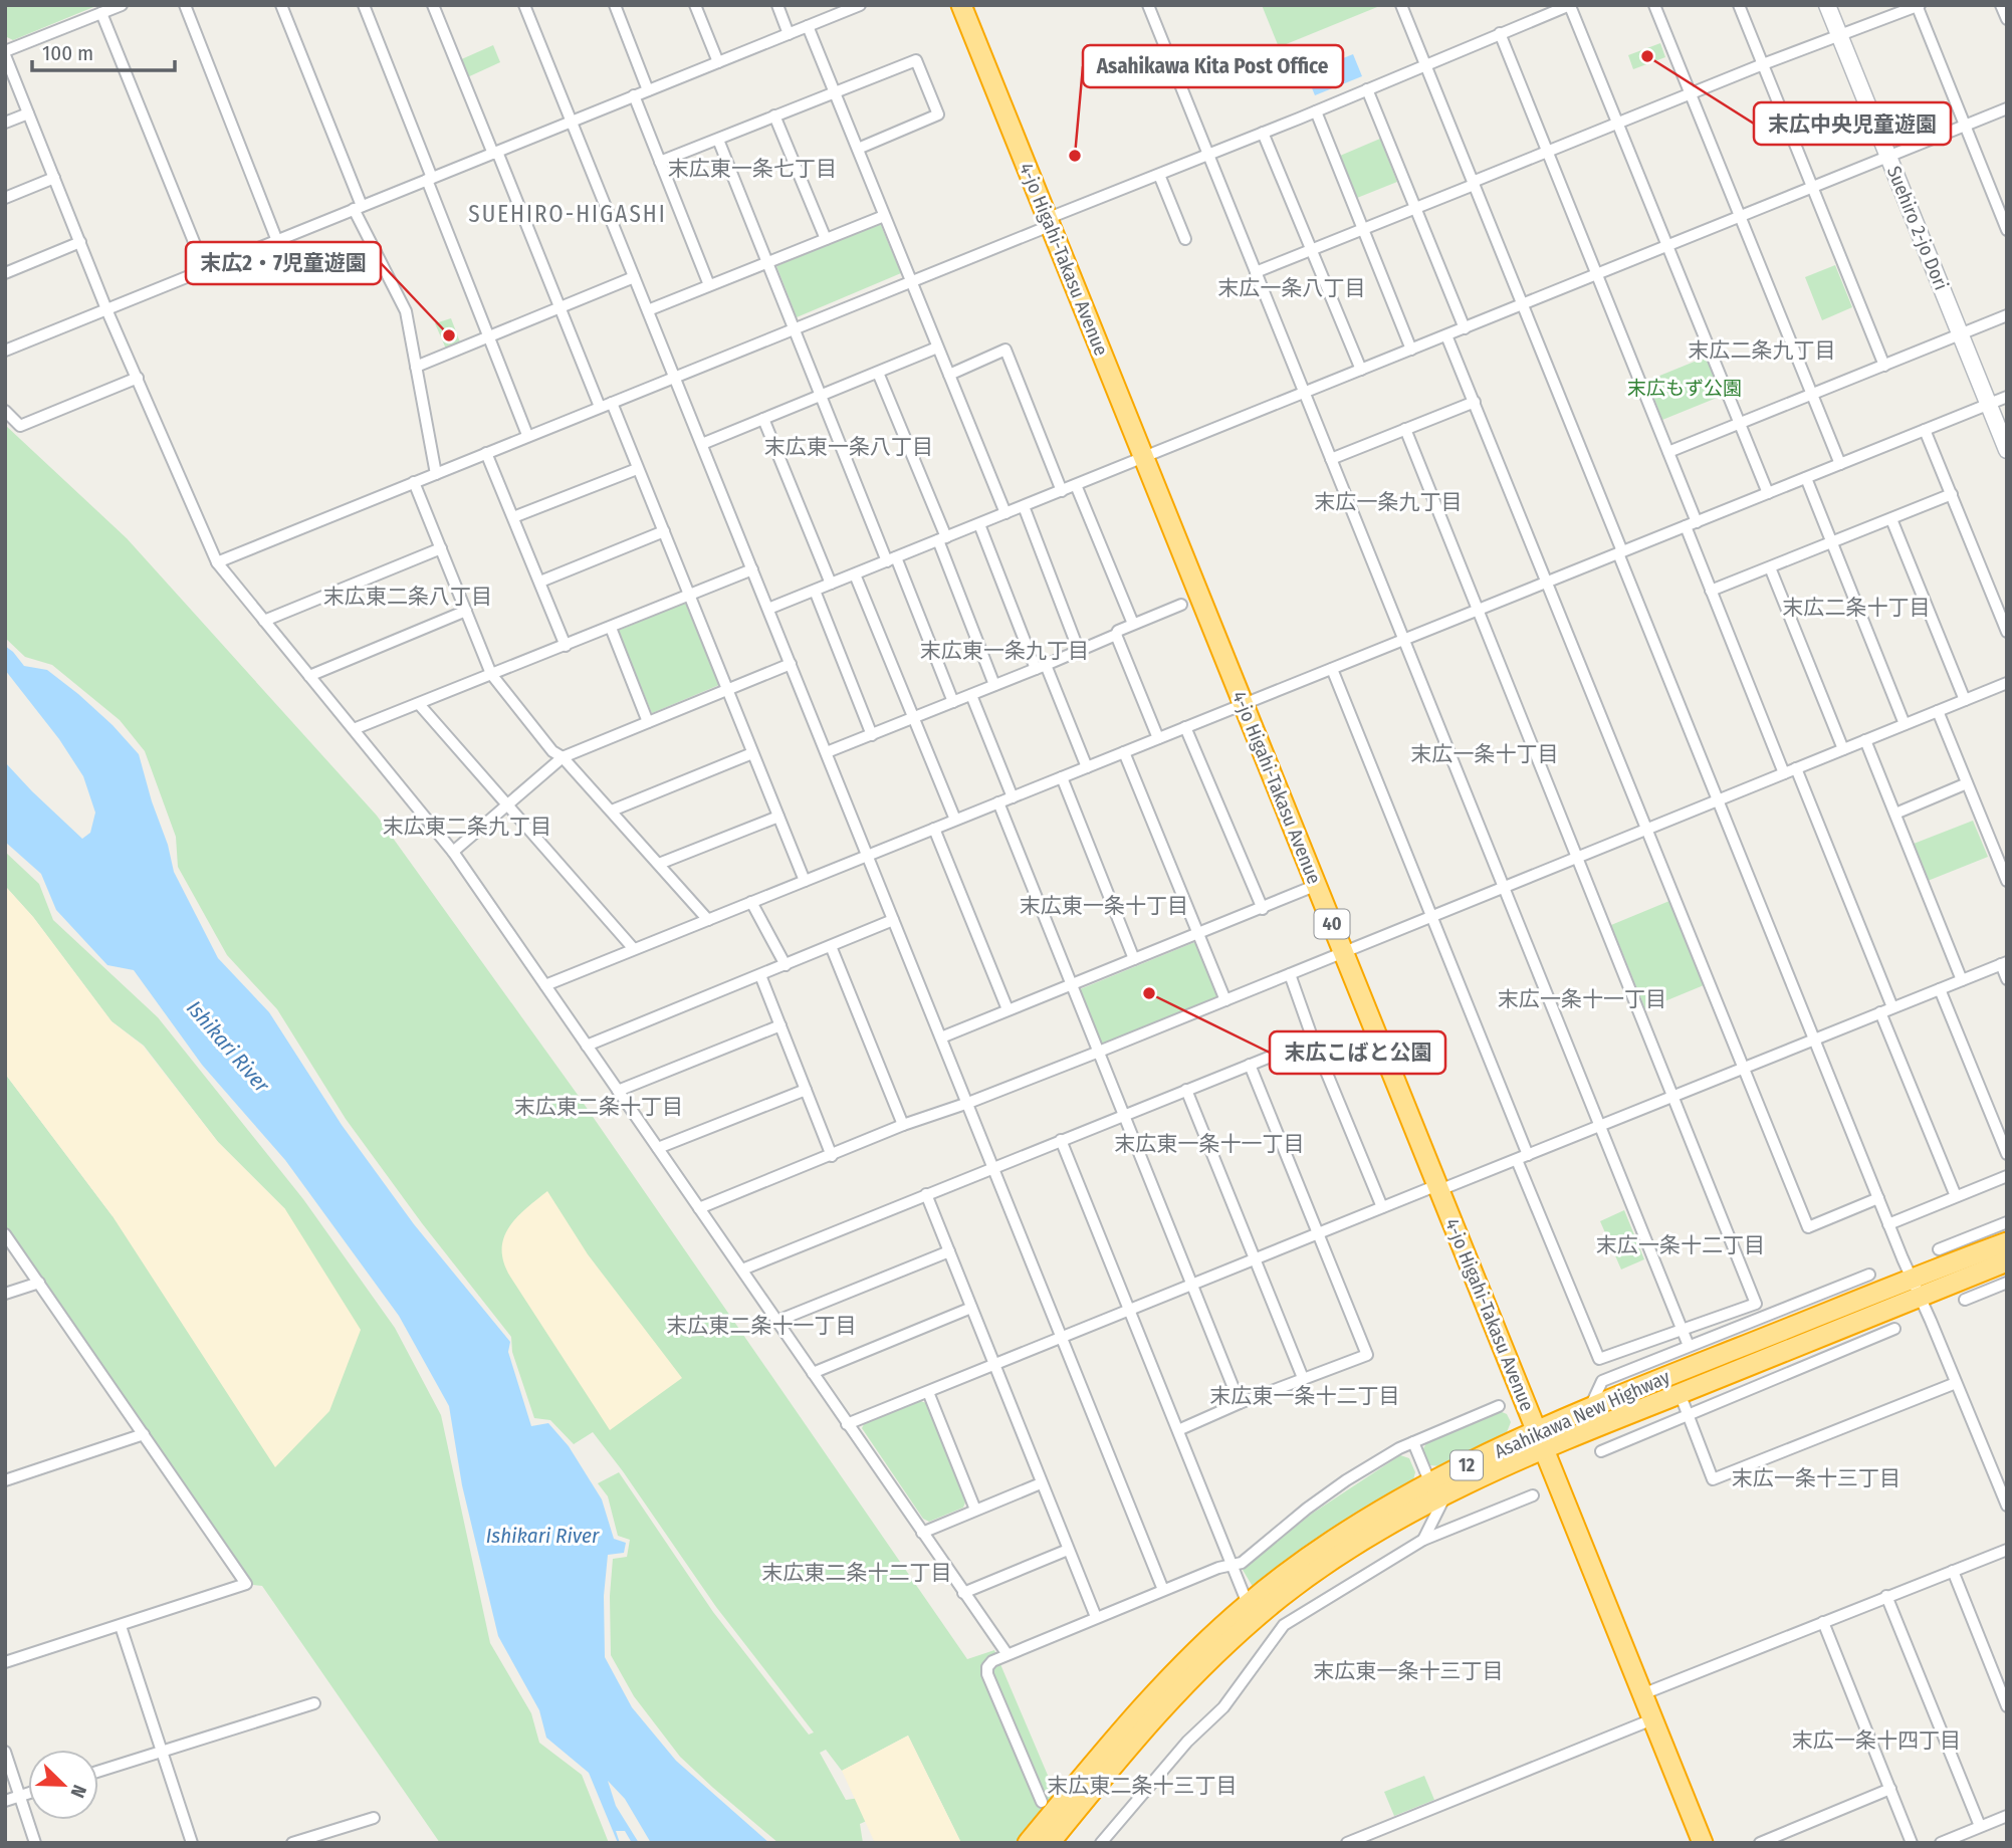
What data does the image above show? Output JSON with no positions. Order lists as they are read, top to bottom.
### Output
{
  "streets": {
    "highway": [
      "4-jo Higahi-Takasu Avenue",
      "40",
      "Asahikawa New Highway",
      "12"
    ],
    "street": ["Suehiro 2-jo Dori"]
  },
  "crossings": [
    ["4-jo Higahi-Takasu Avenue", "Asahikawa New Highway"]
  ],
  "districts": [
    "末広東一条七丁目",
    "SUEHIRO-HIGASHI",
    "末広一条八丁目",
    "末広二条九丁目",
    "末広東一条八丁目",
    "末広一条九丁目",
    "末広東二条八丁目",
    "末広二条十丁目",
    "末広東一条九丁目",
    "末広一条十丁目",
    "末広東二条九丁目",
    "末広東一条十丁目",
    "末広一条十一丁目",
    "末広東二条十丁目",
    "末広東一条十一丁目",
    "末広一条十二丁目",
    "末広東二条十一丁目",
    "末広東一条十二丁目",
    "末広一条十三丁目",
    "末広東二条十二丁目",
    "末広東一条十三丁目",
    "末広一条十四丁目",
    "末広東二条十三丁目"
  ],
  "water": ["Ishikari River"],
  "parks": ["末広もず公園"],
  "places": [
    "末広中央児童遊園",
    "Asahikawa Kita Post Office",
    "末広2・7児童遊園",
    "末広こばと公園"
  ],
  "scale_bar": "100 m",
  "north": "bottom right"
}
